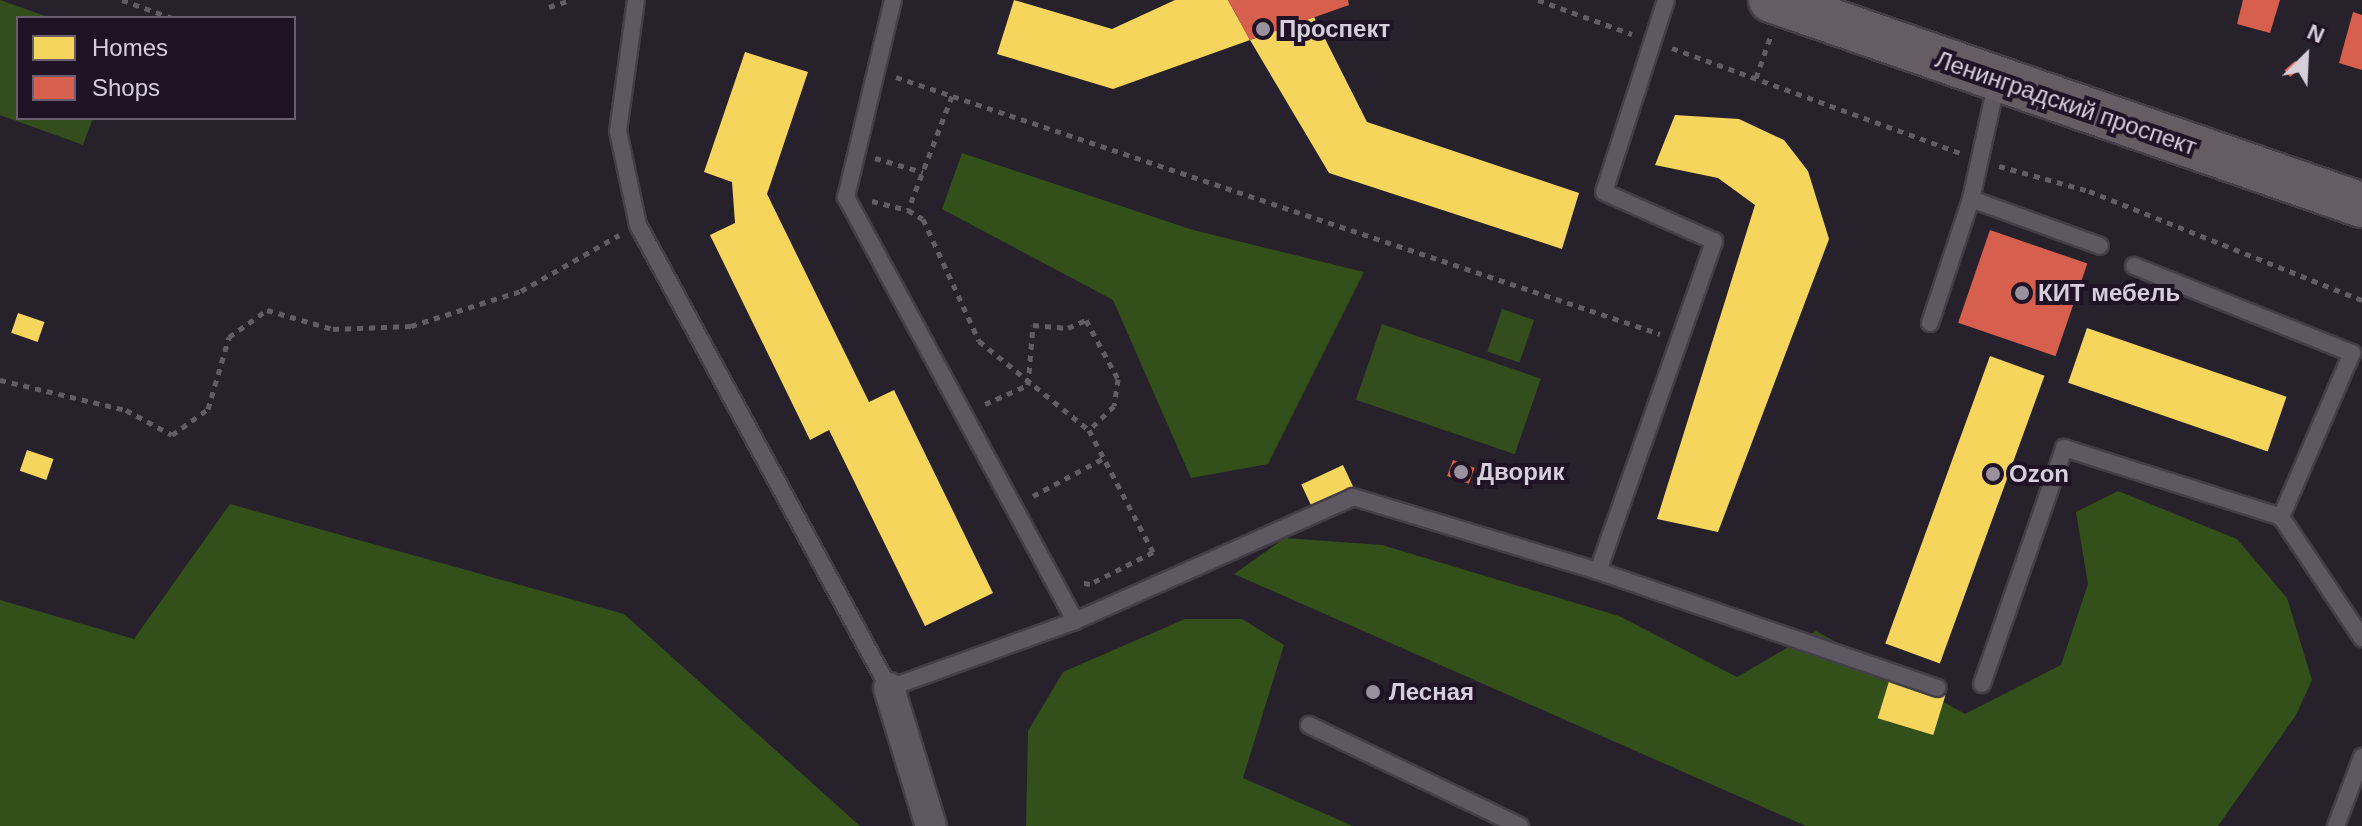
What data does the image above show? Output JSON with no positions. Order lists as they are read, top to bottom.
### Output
{
  "streets": {
    "main road": ["Ленинградский проспект"]
  },
  "places": [
    "Проспект",
    "КИТ мебель",
    "Дворик",
    "Ozon",
    "Лесная"
  ],
  "legend": ["Homes", "Shops"],
  "north": "top right"
}
